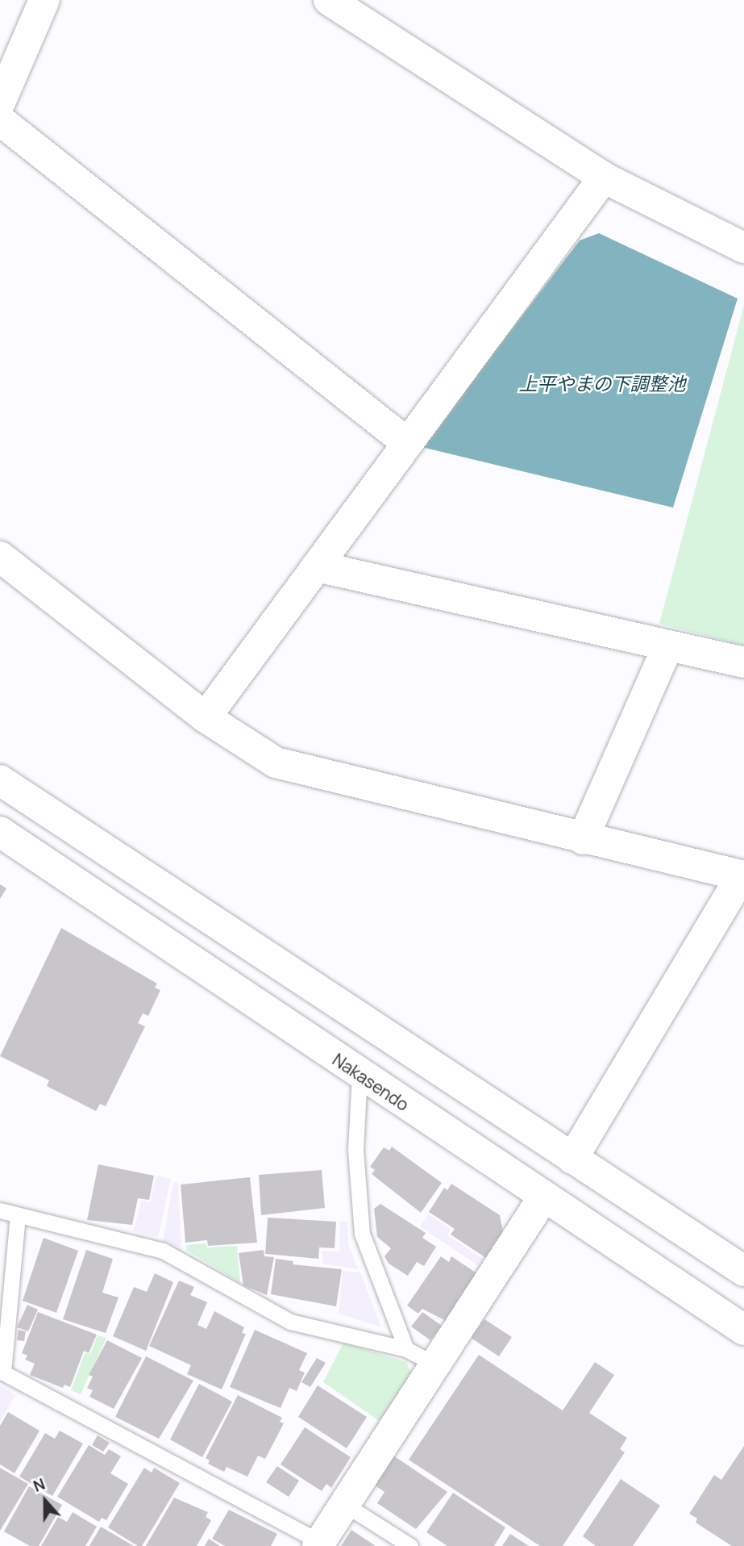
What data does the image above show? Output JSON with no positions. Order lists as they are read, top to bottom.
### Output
{
  "streets": {
    "main road": ["Nakasendo"]
  },
  "water": ["上平やまの下調整池"],
  "north": "top"
}
